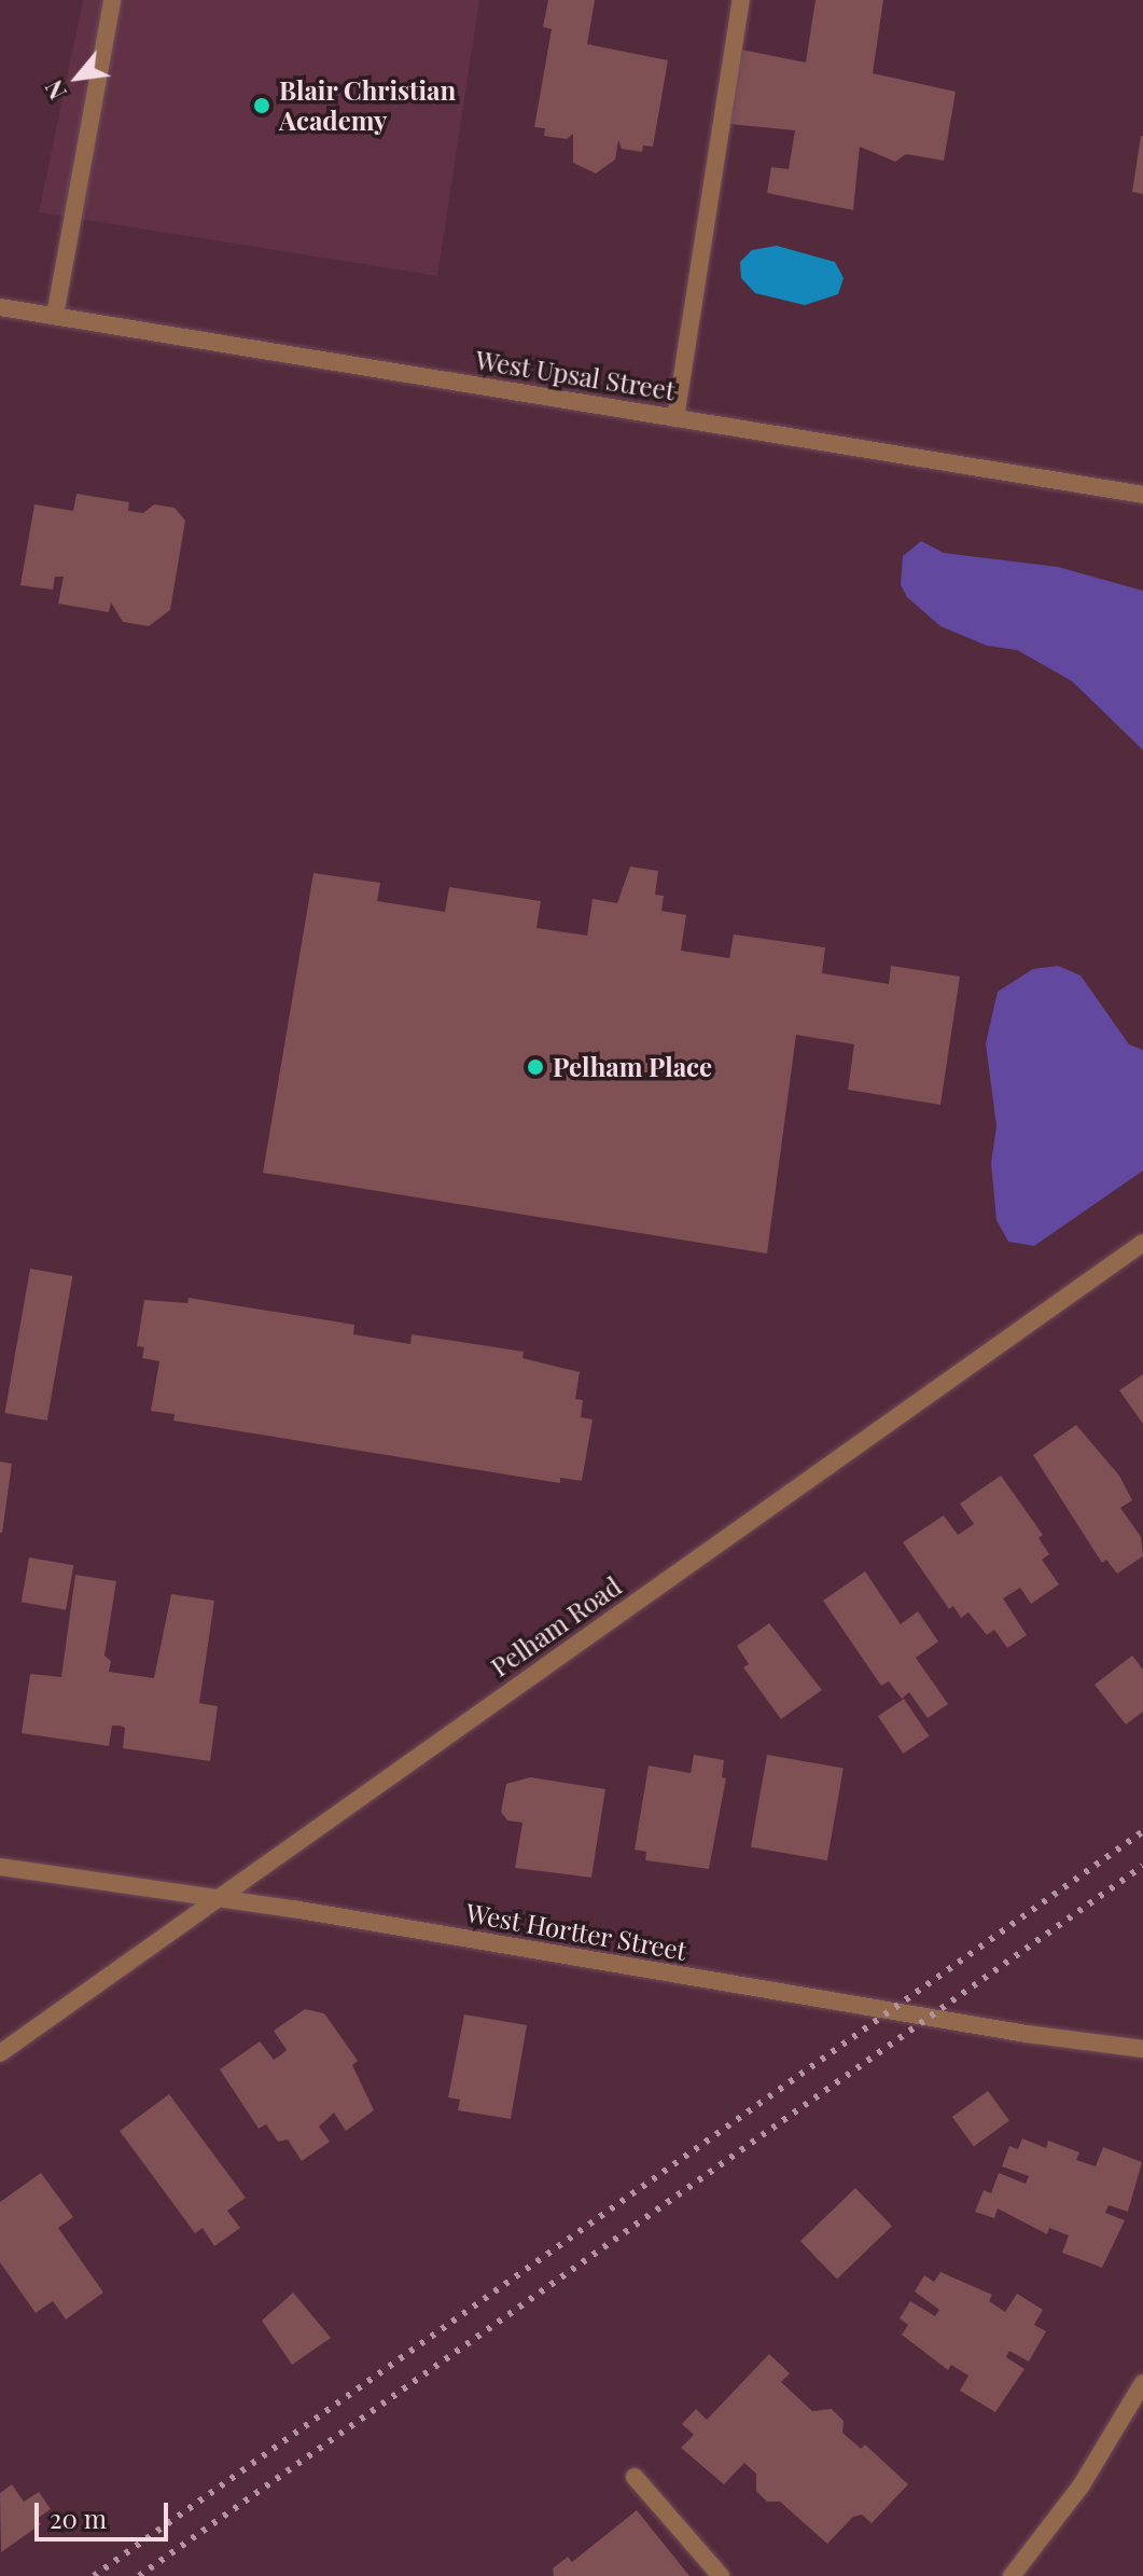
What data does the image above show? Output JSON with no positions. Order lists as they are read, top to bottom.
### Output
{
  "streets": {
    "street": ["West Upsal Street", "Pelham Road", "West Hortter Street"]
  },
  "crossings": [
    ["Pelham Road", "West Hortter Street"]
  ],
  "places": ["Blair Christian Academy", "Pelham Place"],
  "scale_bar": "20 m",
  "north": "bottom left"
}
